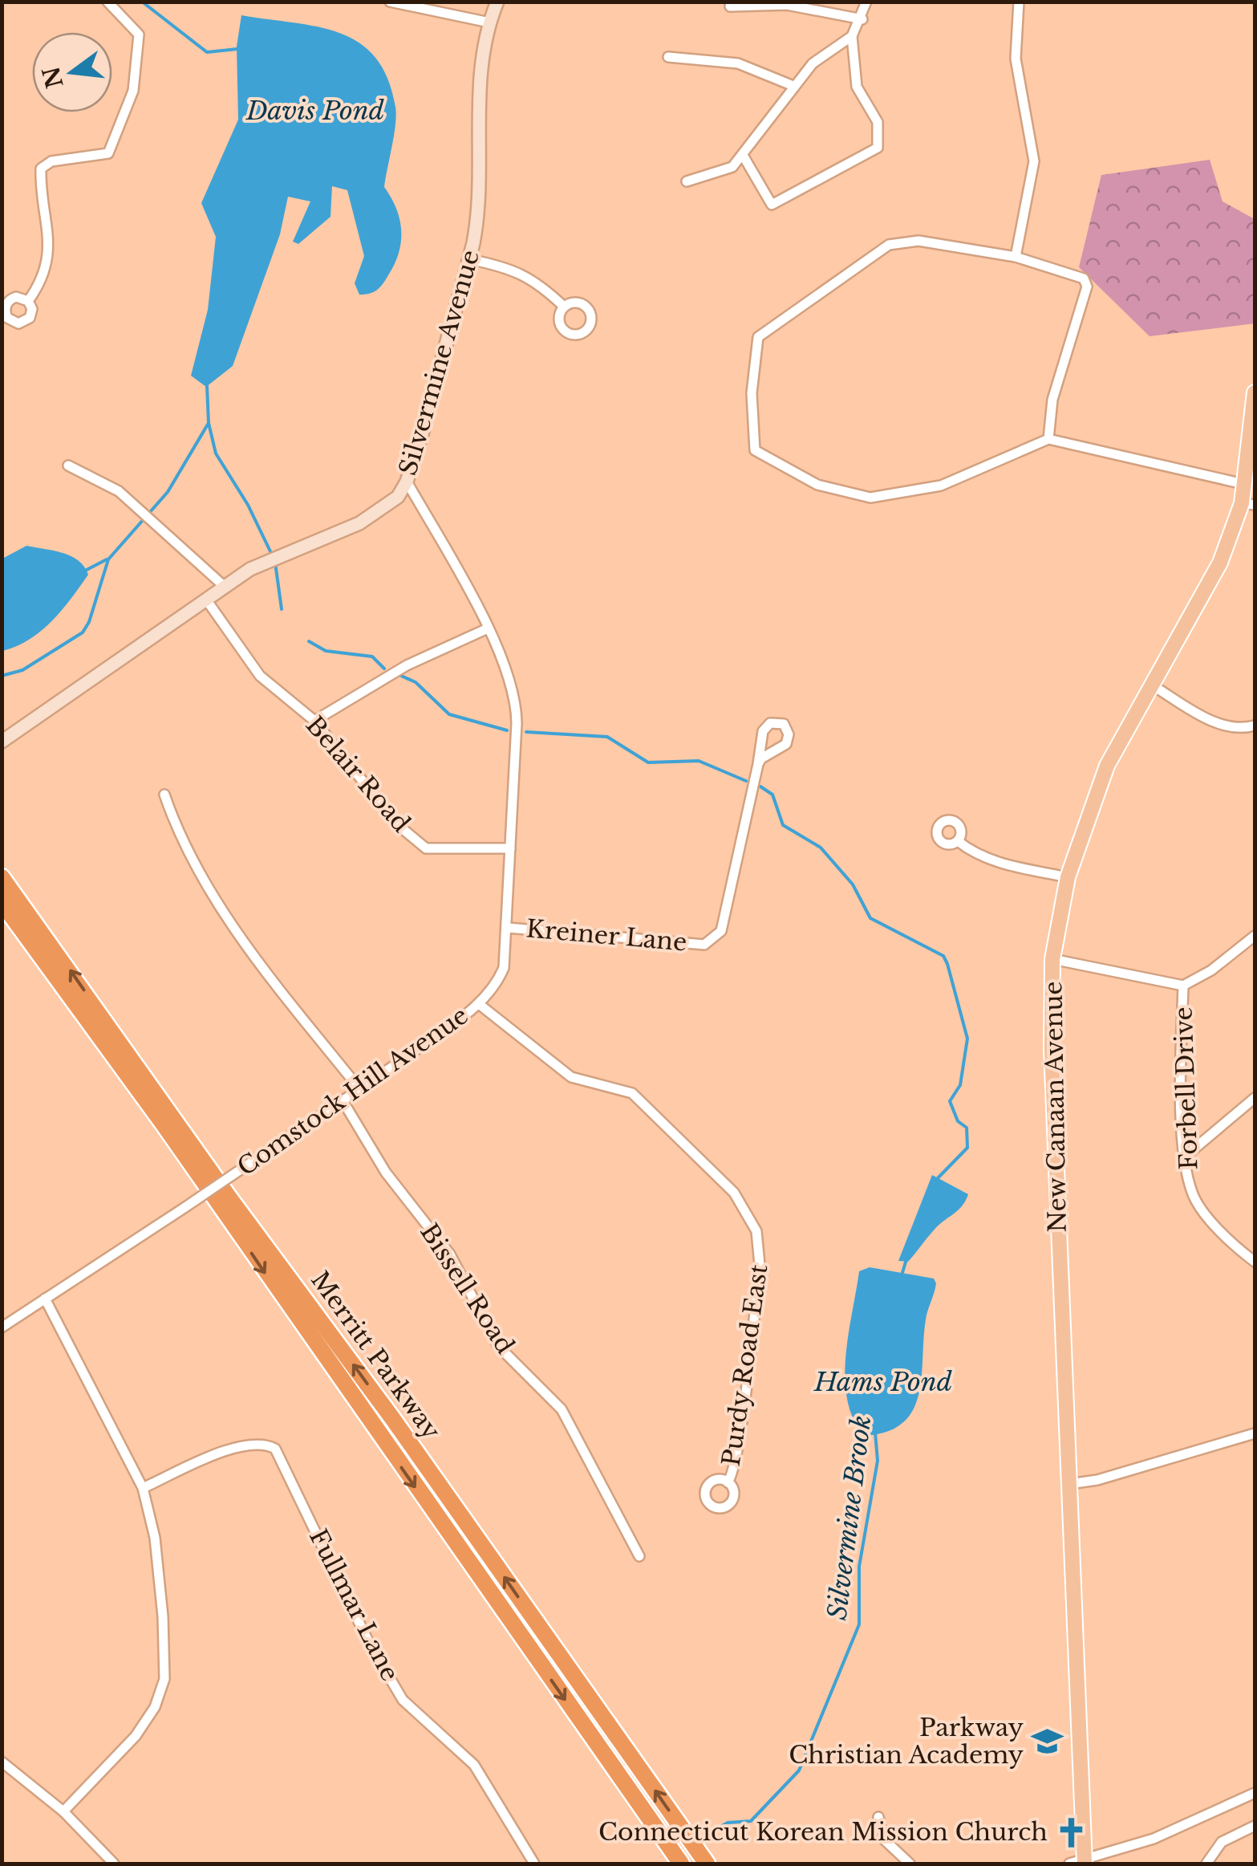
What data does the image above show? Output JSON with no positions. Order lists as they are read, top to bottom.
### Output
{
  "streets": {
    "highway": ["Merritt Parkway"],
    "main road": ["New Canaan Avenue"],
    "street": [
      "Silvermine Avenue",
      "Belair Road",
      "Kreiner Lane",
      "Forbell Drive",
      "Comstock Hill Avenue",
      "Bissell Road",
      "Purdy Road East",
      "Fullmar Lane"
    ]
  },
  "crossings": [
    ["Silvermine Avenue", "Belair Road"],
    ["Silvermine Avenue", "Comstock Hill Avenue"],
    ["Belair Road", "Comstock Hill Avenue"],
    ["Kreiner Lane", "Comstock Hill Avenue"],
    ["Forbell Drive", "New Canaan Avenue"],
    ["Comstock Hill Avenue", "Bissell Road"],
    ["Comstock Hill Avenue", "Purdy Road East"]
  ],
  "water": ["Davis Pond", "Hams Pond", "Silvermine Brook"],
  "places": {
    "school or university": ["Parkway Christian Academy"],
    "church": ["Connecticut Korean Mission Church"]
  },
  "north": "left"
}
